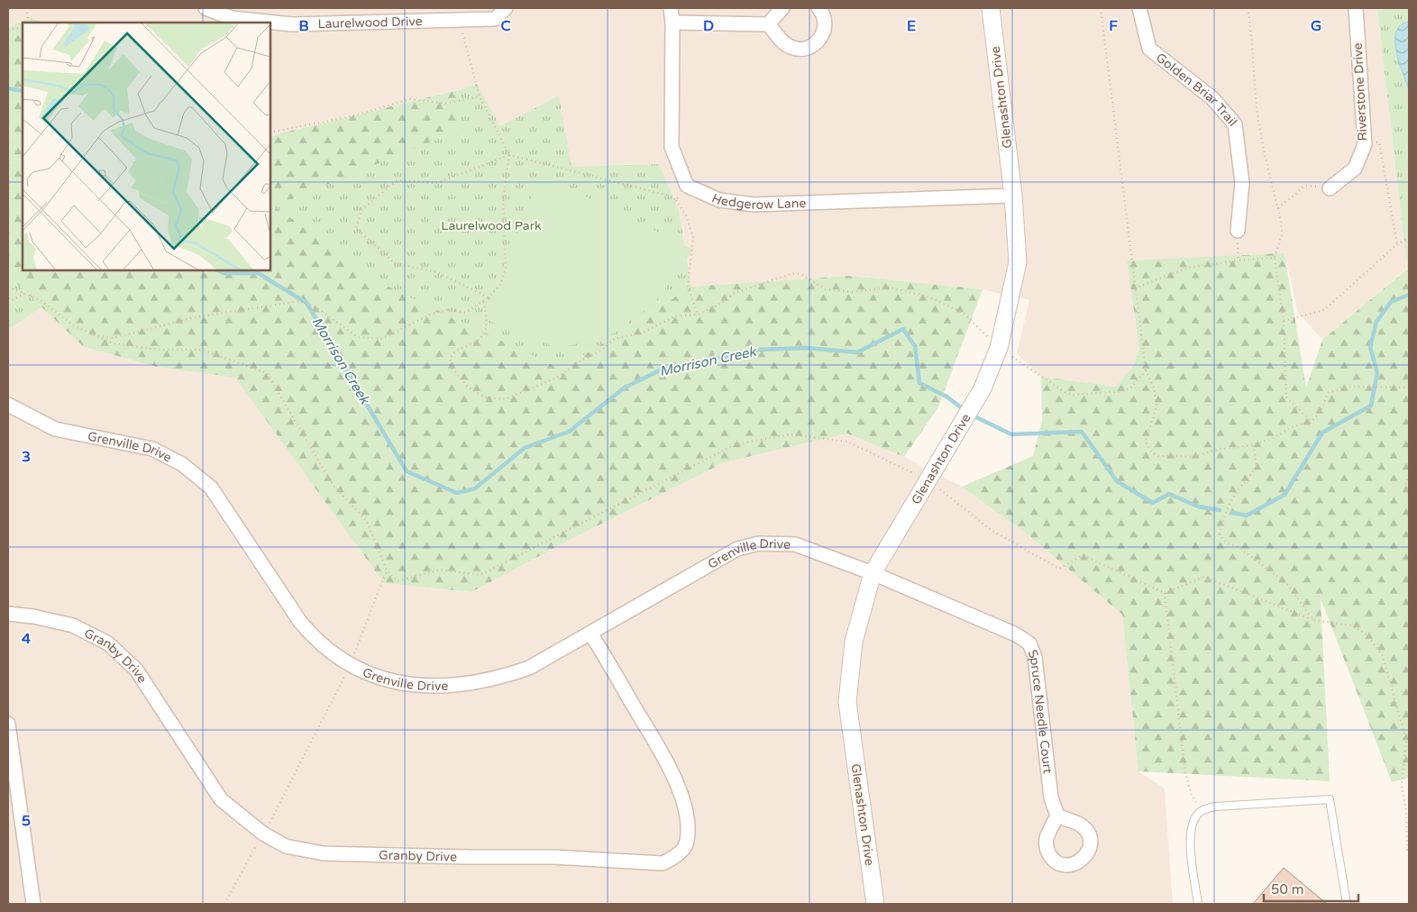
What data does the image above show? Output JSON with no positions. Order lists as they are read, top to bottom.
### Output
{
  "streets": {
    "street": [
      "Laurelwood Drive",
      "Golden Briar Trail",
      "Riverstone Drive",
      "Glenashton Drive",
      "Hedgerow Lane",
      "Grenville Drive",
      "Granby Drive",
      "Spruce Needle Court"
    ]
  },
  "crossings": [
    ["Glenashton Drive", "Hedgerow Lane"],
    ["Glenashton Drive", "Grenville Drive"],
    ["Glenashton Drive", "Spruce Needle Court"],
    ["Grenville Drive", "Granby Drive"],
    ["Grenville Drive", "Spruce Needle Court"]
  ],
  "water": ["Morrison Creek"],
  "parks": ["Laurelwood Park"],
  "scale_bar": "50 m",
  "grid": {
    "columns": [
      "B",
      "C",
      "D",
      "E",
      "F",
      "G"
    ],
    "rows": ["3", "4", "5"]
  }
}
